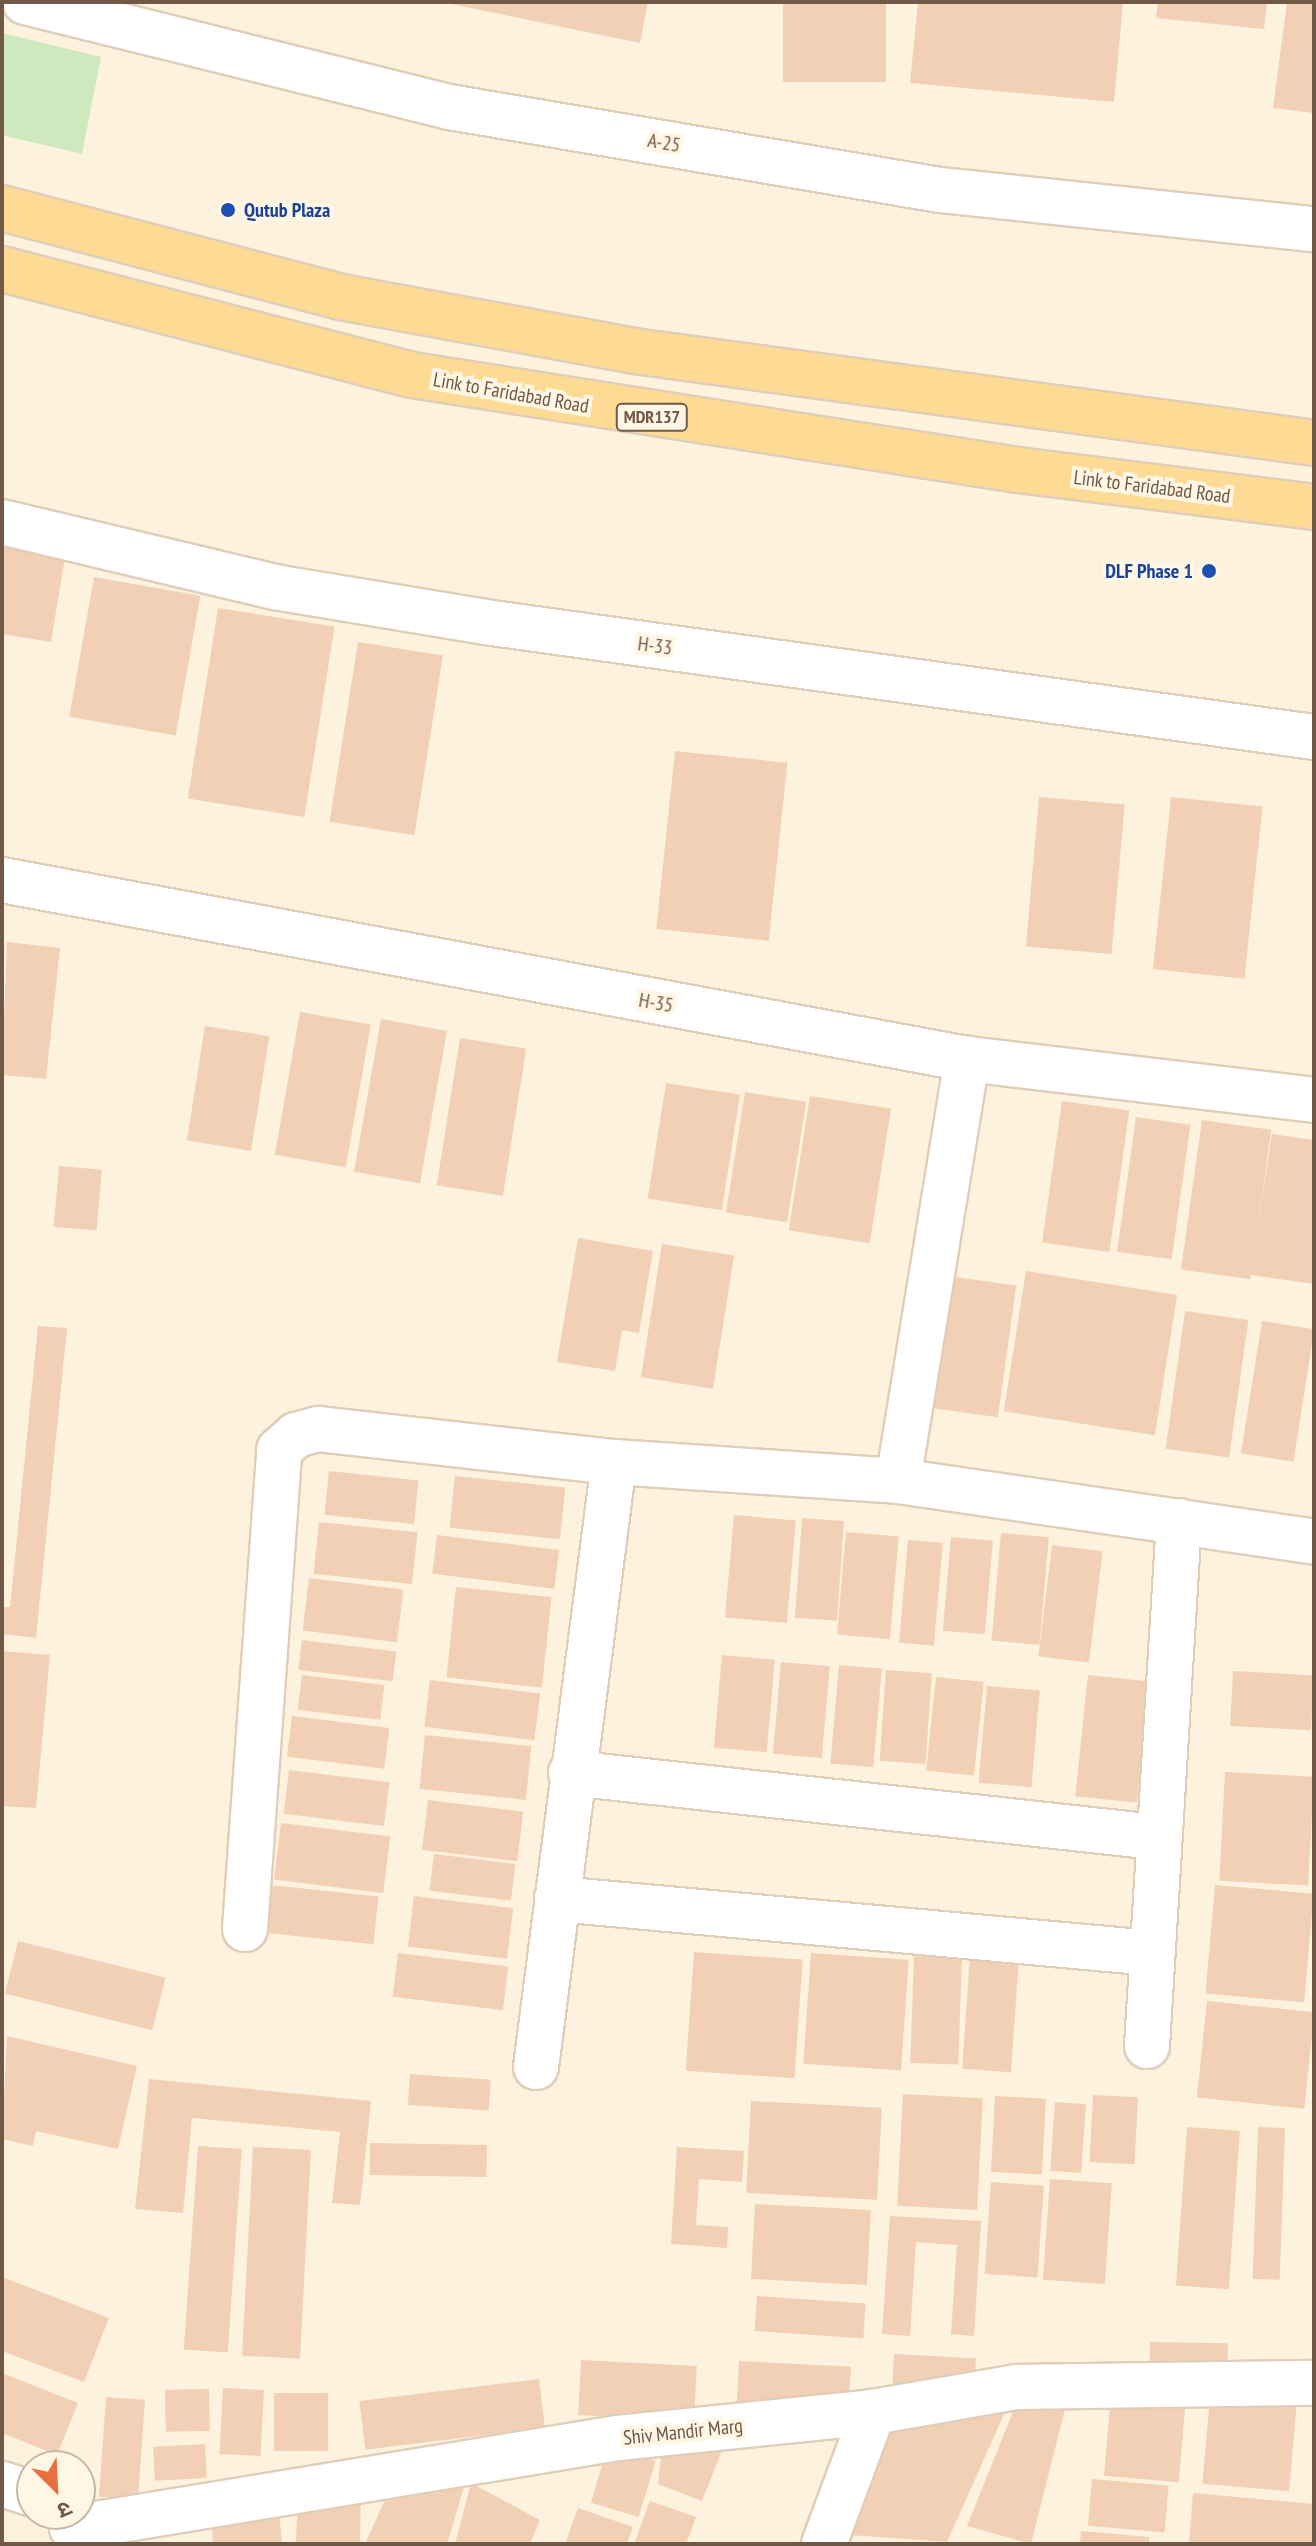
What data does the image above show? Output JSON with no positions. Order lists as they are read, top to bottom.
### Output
{
  "streets": {
    "main road": ["Link to Faridabad Road", "MDR137"],
    "street": [
      "A-25",
      "H-33",
      "H-35",
      "Shiv Mandir Marg"
    ]
  },
  "places": ["Qutub Plaza", "DLF Phase 1"],
  "north": "bottom right"
}
